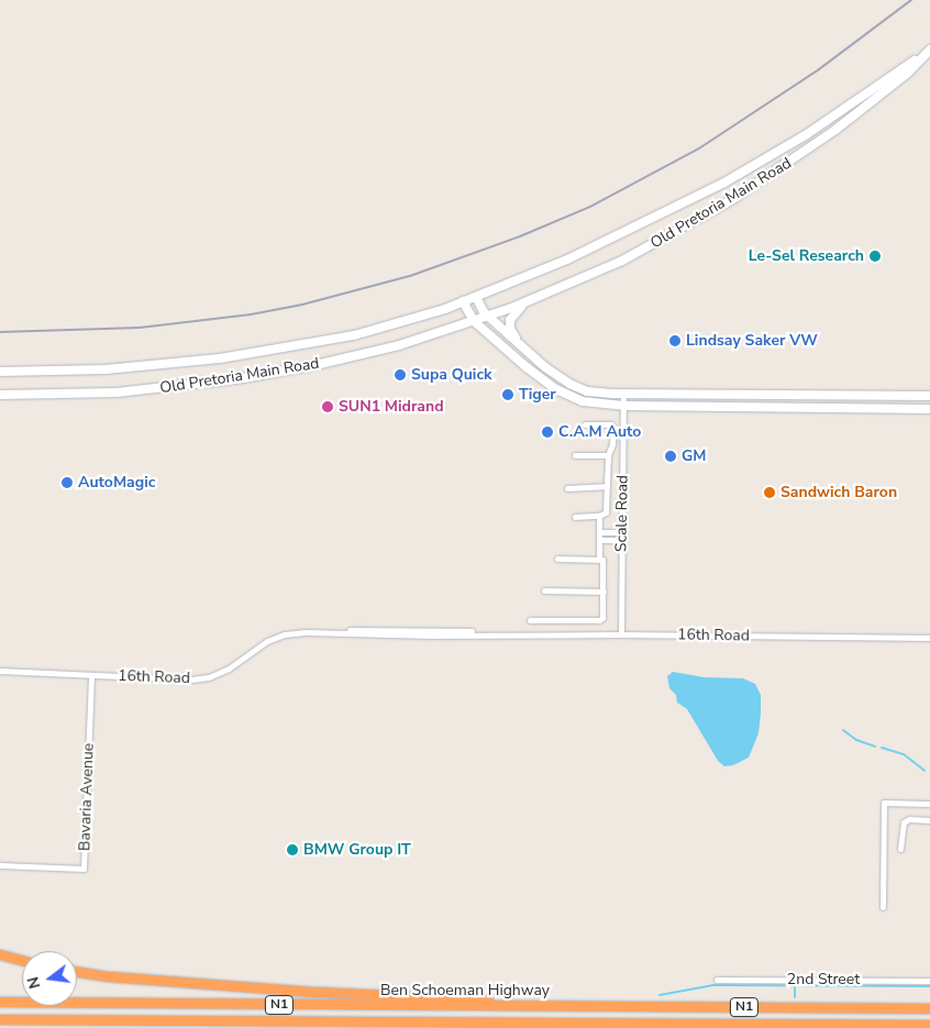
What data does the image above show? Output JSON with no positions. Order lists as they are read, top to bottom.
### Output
{
  "streets": {
    "highway": ["Ben Schoeman Highway", "N1"],
    "main road": ["Old Pretoria Main Road"],
    "street": [
      "Scale Road",
      "16th Road",
      "Bavaria Avenue",
      "2nd Street"
    ]
  },
  "crossings": [
    ["Scale Road", "16th Road"],
    ["16th Road", "Bavaria Avenue"]
  ],
  "places": [
    "Le-Sel Research",
    "Lindsay Saker VW",
    "Supa Quick",
    "Tiger",
    "SUN1 Midrand",
    "C.A.M Auto",
    "GM",
    "AutoMagic",
    "Sandwich Baron",
    "BMW Group IT"
  ],
  "north": "left"
}
